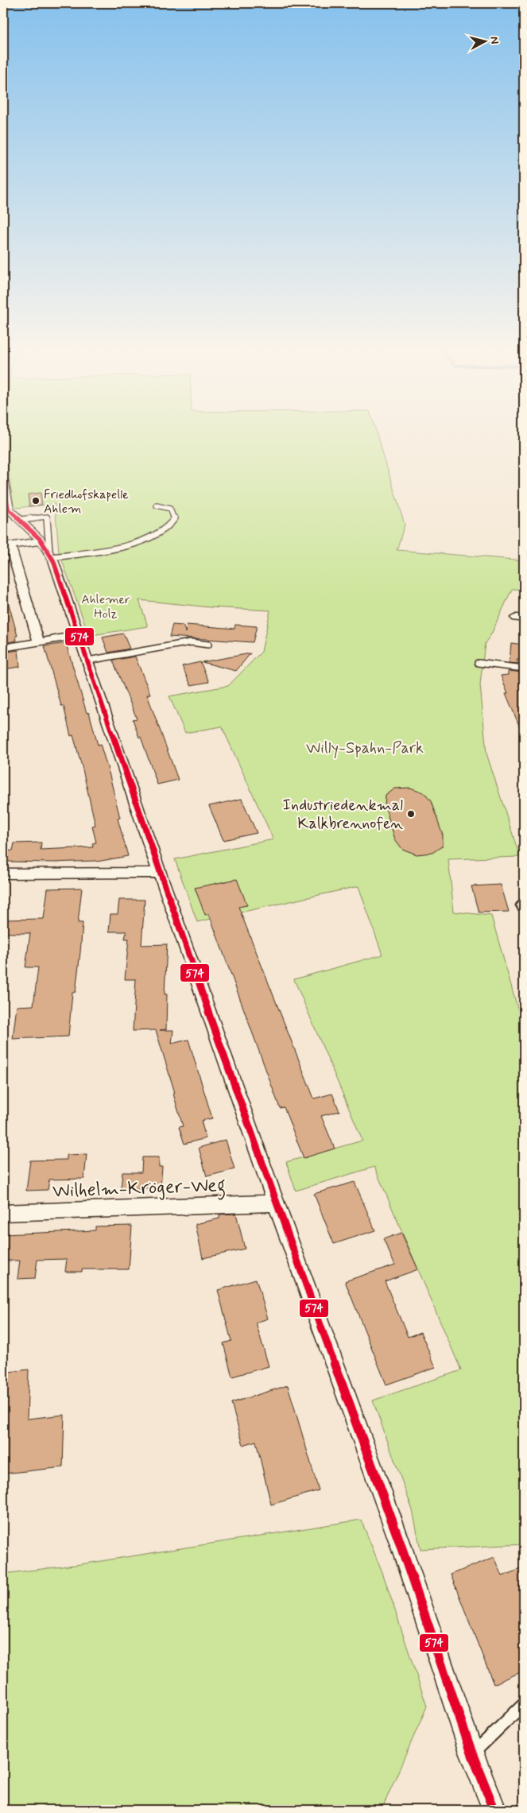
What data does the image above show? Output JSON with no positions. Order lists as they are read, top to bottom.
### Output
{
  "streets": {
    "street": ["Wilhelm-Kröger-Weg"]
  },
  "parks": ["Ahlemer Holz", "Willy-Spahn-Park"],
  "places": ["Friedhofskapelle Ahlem", "Industriedenkmal Kalkbrennofen"],
  "lines": ["transit line 574"],
  "north": "right"
}
